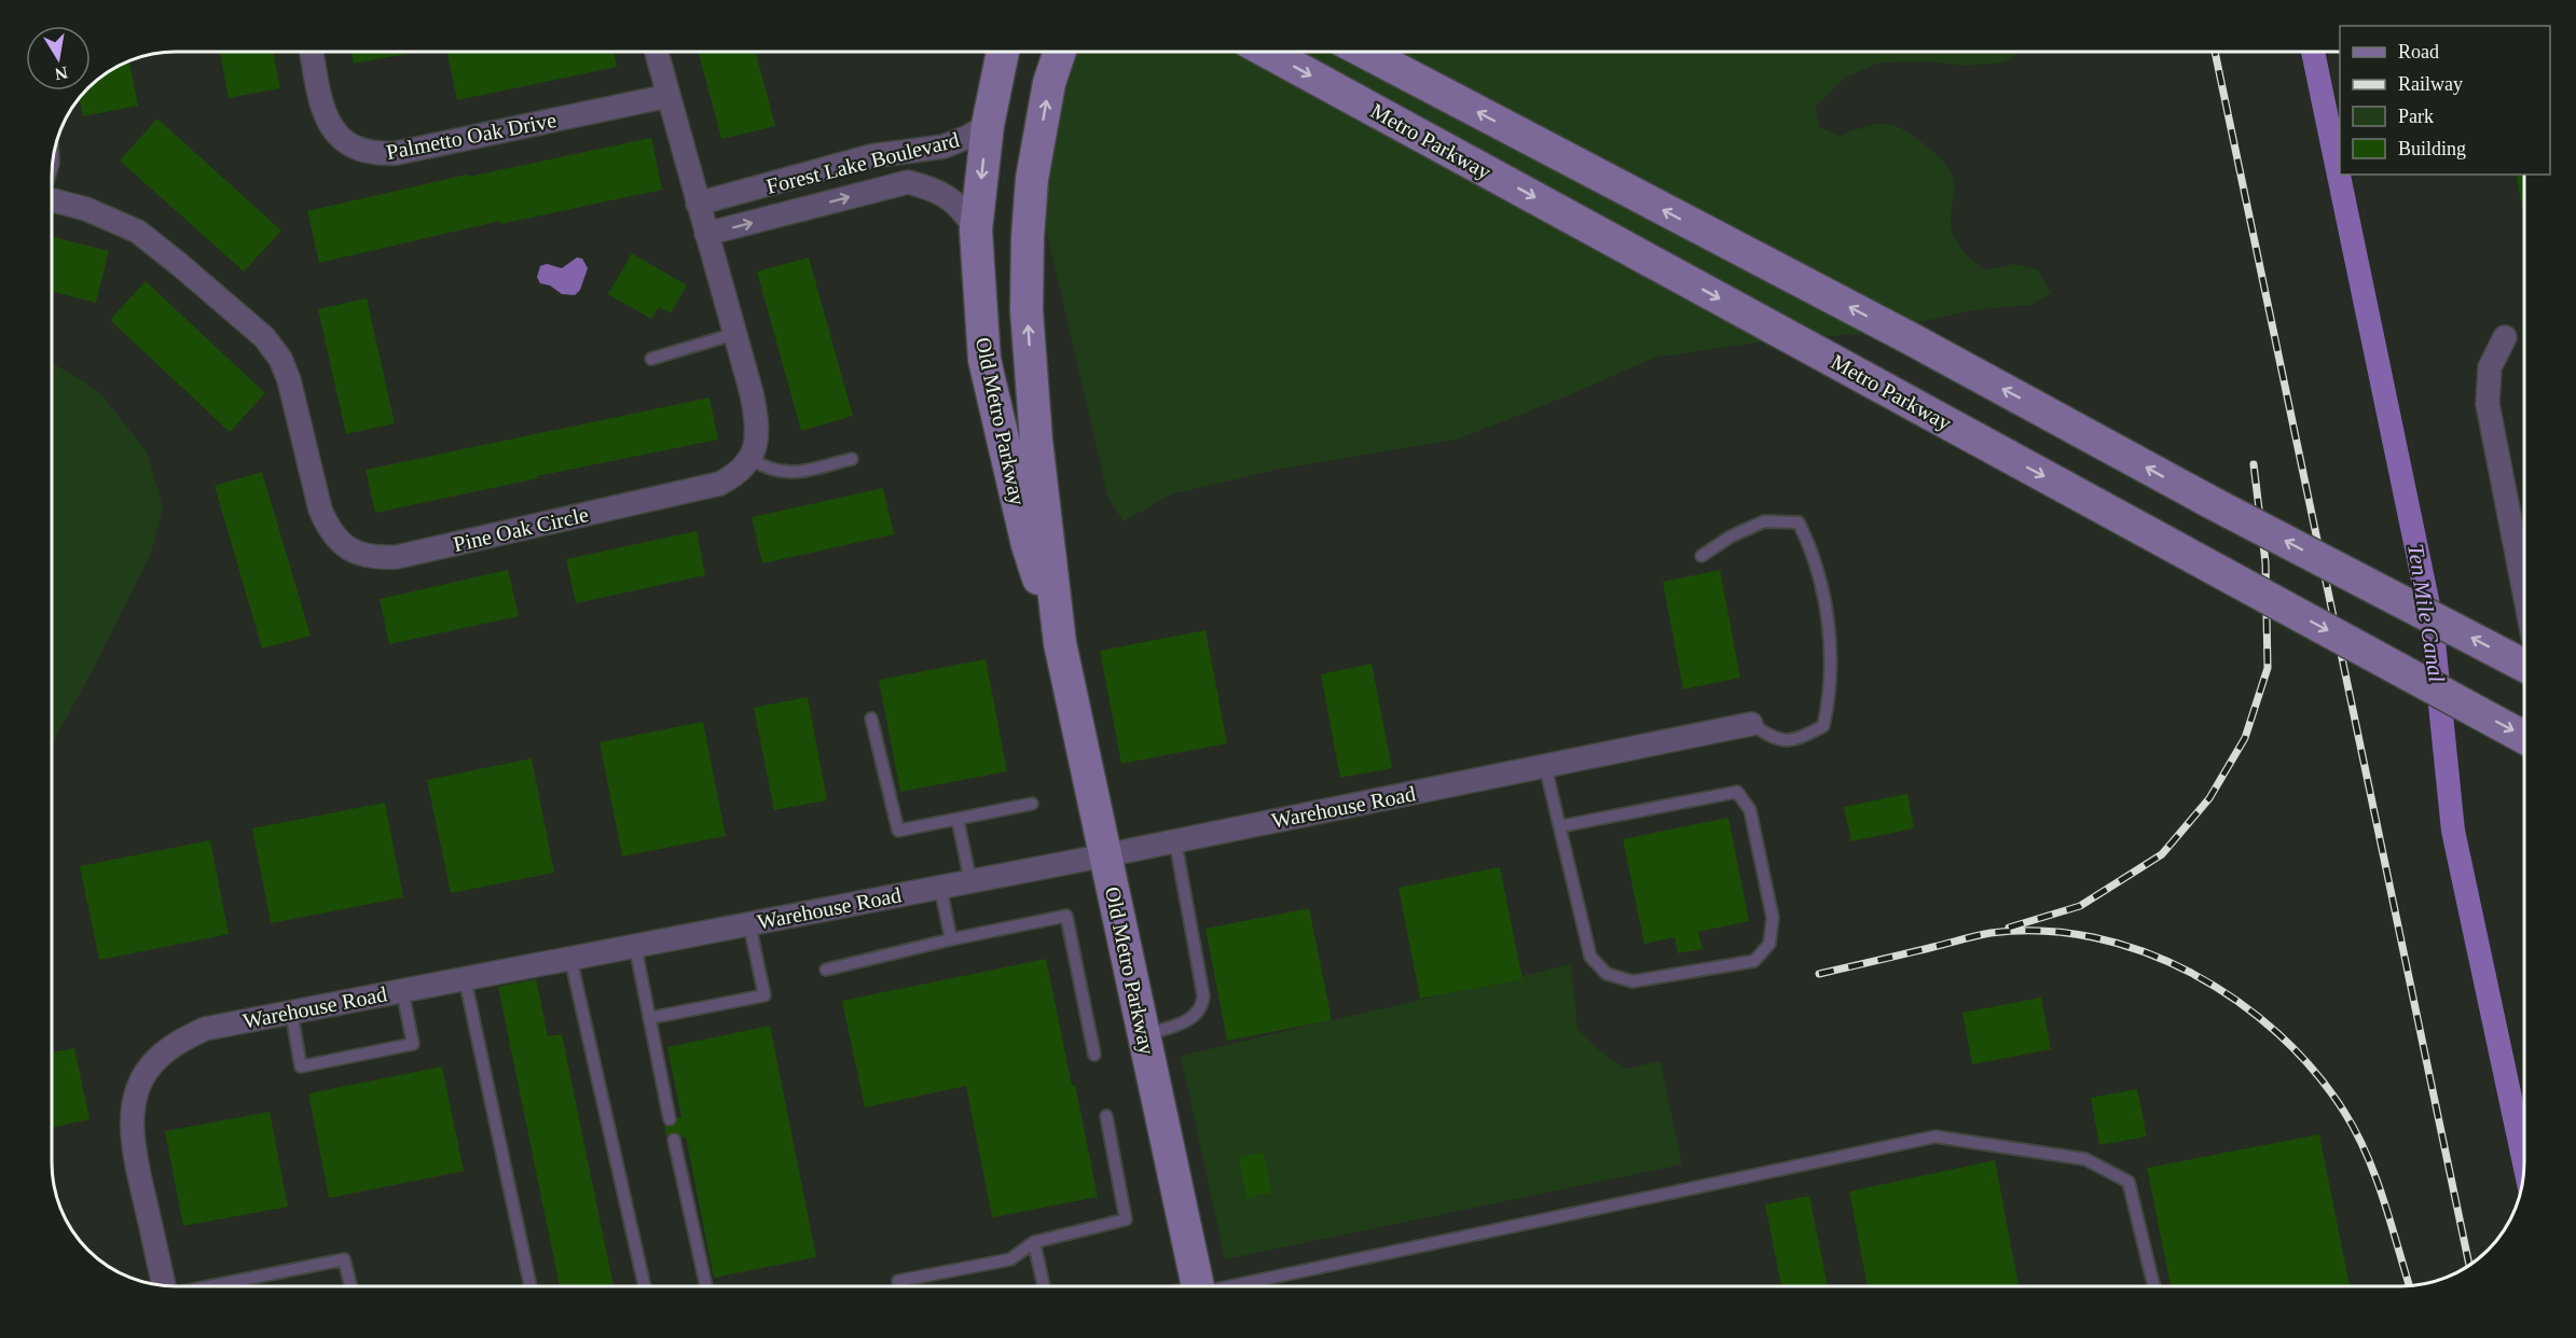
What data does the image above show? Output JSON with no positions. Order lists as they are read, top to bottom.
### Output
{
  "streets": {
    "main road": ["Metro Parkway", "Old Metro Parkway"],
    "street": [
      "Palmetto Oak Drive",
      "Forest Lake Boulevard",
      "Pine Oak Circle",
      "Warehouse Road"
    ]
  },
  "crossings": [
    ["Forest Lake Boulevard", "Old Metro Parkway"],
    ["Old Metro Parkway", "Warehouse Road"]
  ],
  "water": ["Ten Mile Canal"],
  "legend": [
    "Road",
    "Railway",
    "Park",
    "Building"
  ],
  "north": "bottom"
}
